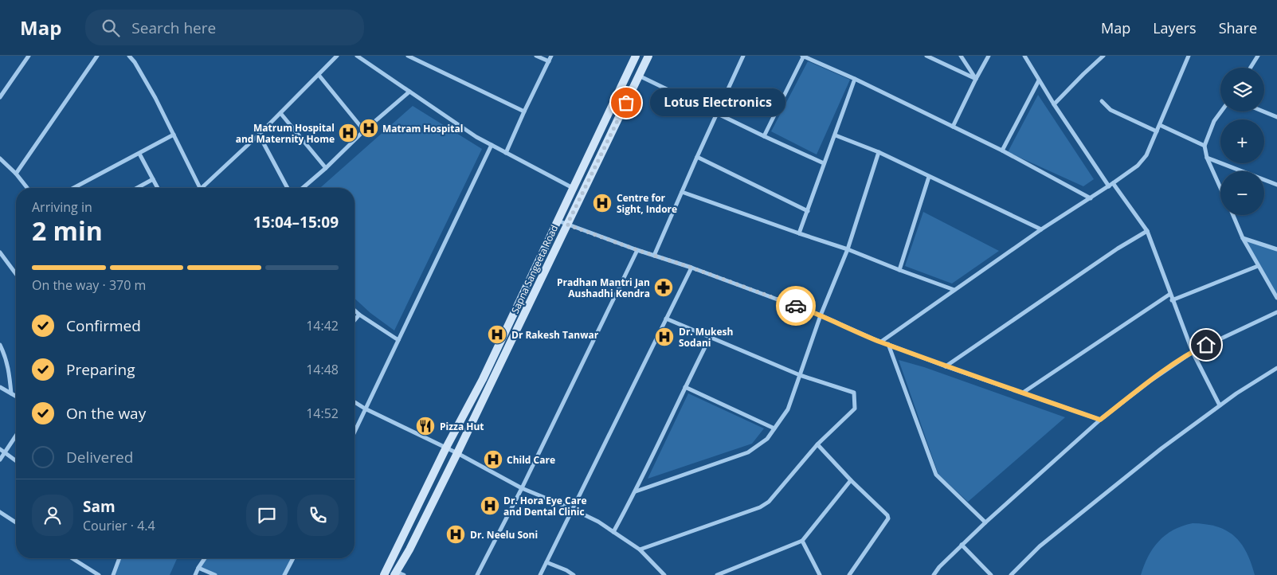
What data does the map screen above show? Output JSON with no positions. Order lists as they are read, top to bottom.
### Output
{
  "streets": {
    "main road": ["Sapna Sangeeta Road"]
  },
  "places": {
    "other": ["Lotus Electronics"],
    "hospital": [
      "Matram Hospital",
      "Matrum Hospital and Maternity Home",
      "Centre for Sight, Indore",
      "Dr Rakesh Tanwar",
      "Dr. Mukesh Sodani",
      "Child Care",
      "Dr. Hora Eye Care and Dental Clinic",
      "Dr. Neelu Soni"
    ],
    "pharmacy": ["Pradhan Mantri Jan Aushadhi Kendra"],
    "restaurant": ["Pizza Hut"]
  },
  "page": {
    "header": "Map",
    "search": "Search here",
    "nav": ["Map", "Layers", "Share"],
    "map_buttons": ["+", "−"],
    "bubble": "Lotus Electronics",
    "heading": ["2 min", "Arriving in", "15:04–15:09"],
    "panel": ["Sam", "Courier · 4.4"],
    "bar": "On the way · 370 m",
    "list": [
      ["Confirmed", "14:42"],
      ["Preparing", "14:48"],
      ["On the way", "14:52"],
      "Delivered"
    ]
  }
}
